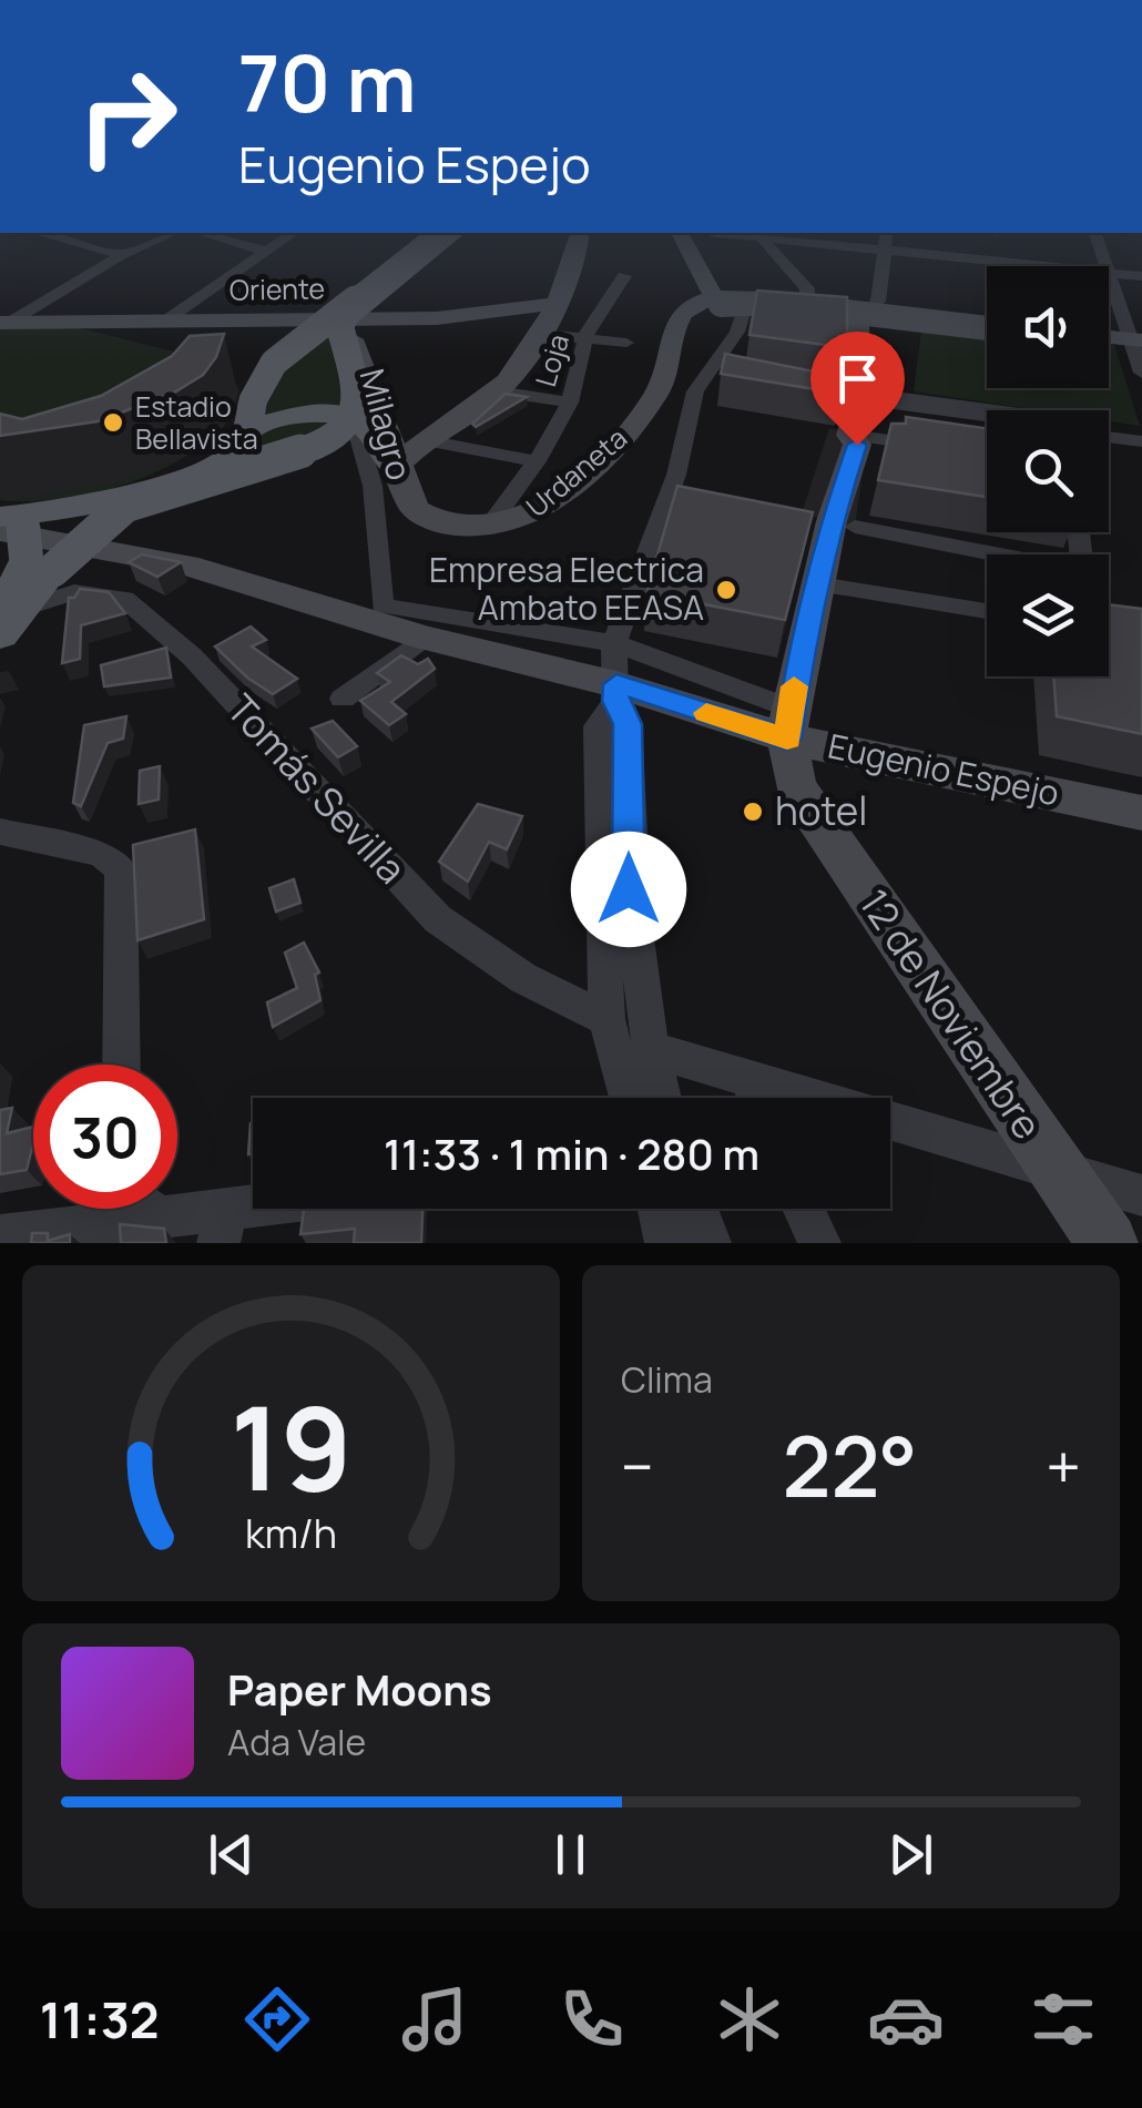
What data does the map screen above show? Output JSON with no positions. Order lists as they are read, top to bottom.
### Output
{
  "streets": {
    "street": [
      "Oriente",
      "Loja",
      "Milagro",
      "Urdaneta",
      "Eugenio Espejo",
      "Tomás Sevilla",
      "12 de Noviembre"
    ]
  },
  "crossings": [
    ["Oriente", "Milagro"],
    ["Oriente", "Urdaneta"],
    ["Loja", "Urdaneta"],
    ["Milagro", "Urdaneta"],
    ["Eugenio Espejo", "12 de Noviembre"]
  ],
  "places": ["Estadio Bellavista", "Empresa Electrica Ambato EEASA", "hotel"],
  "page": {
    "turn": ["70 m", "Eugenio Espejo"],
    "limit": "30",
    "trip": "11:33 · 1 min · 280 m",
    "tile": "Clima",
    "heat": ["−", "22°", "+"],
    "song": ["Paper Moons", "Ada Vale"],
    "tabs": "11:32",
    "gauge": ["19", "km/h"]
  }
}
